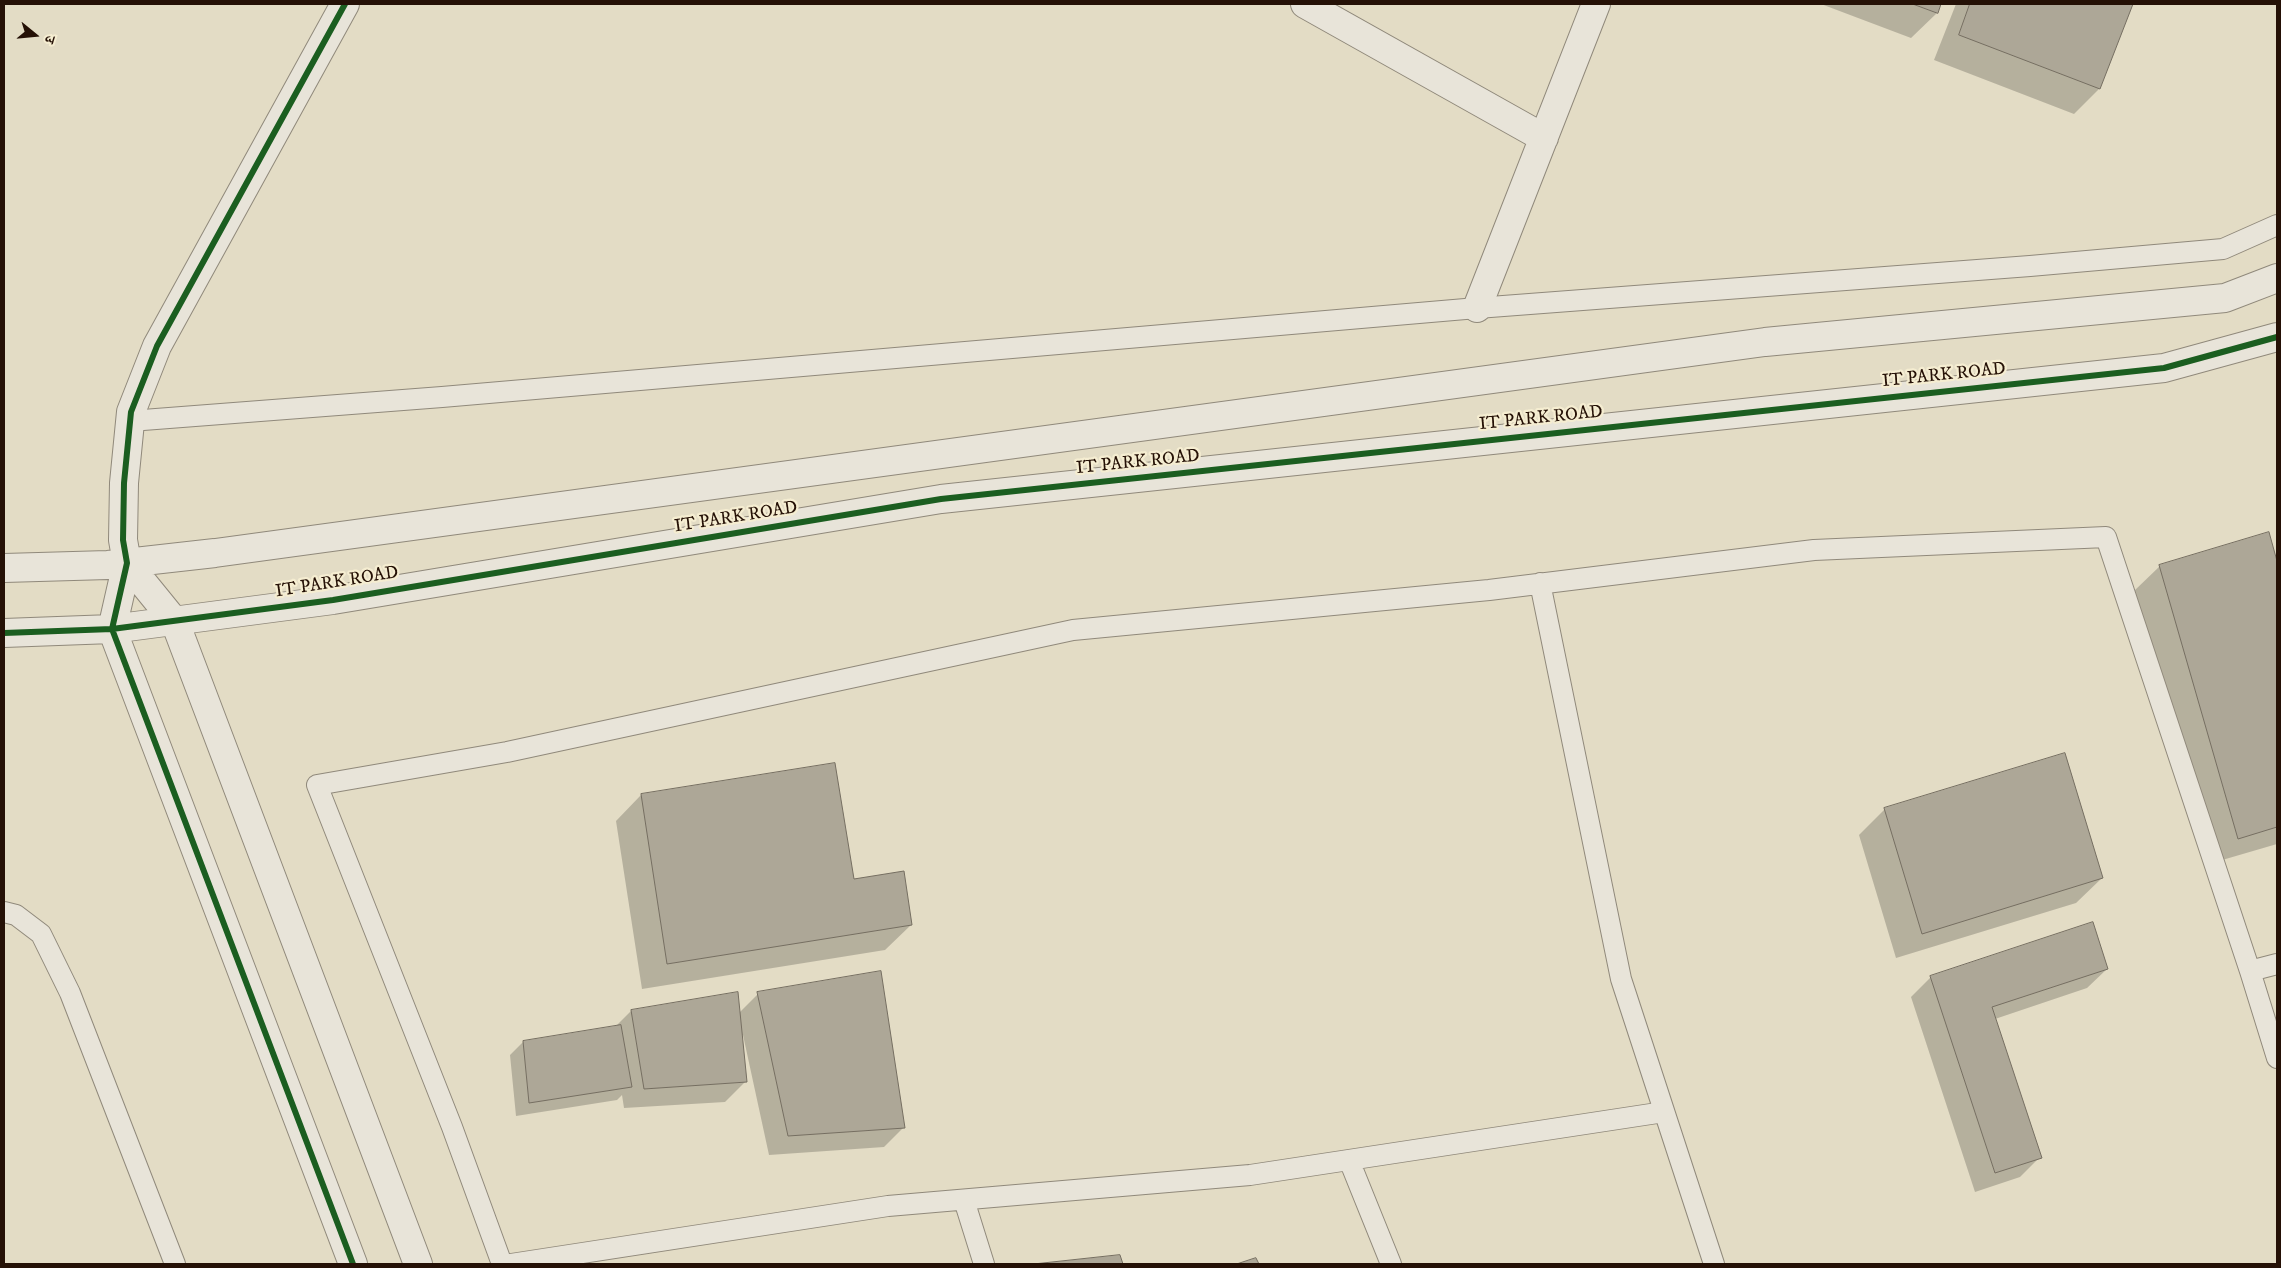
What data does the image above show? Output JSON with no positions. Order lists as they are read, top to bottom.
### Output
{
  "streets": {
    "street": ["IT PARK ROAD"]
  },
  "north": "right"
}
